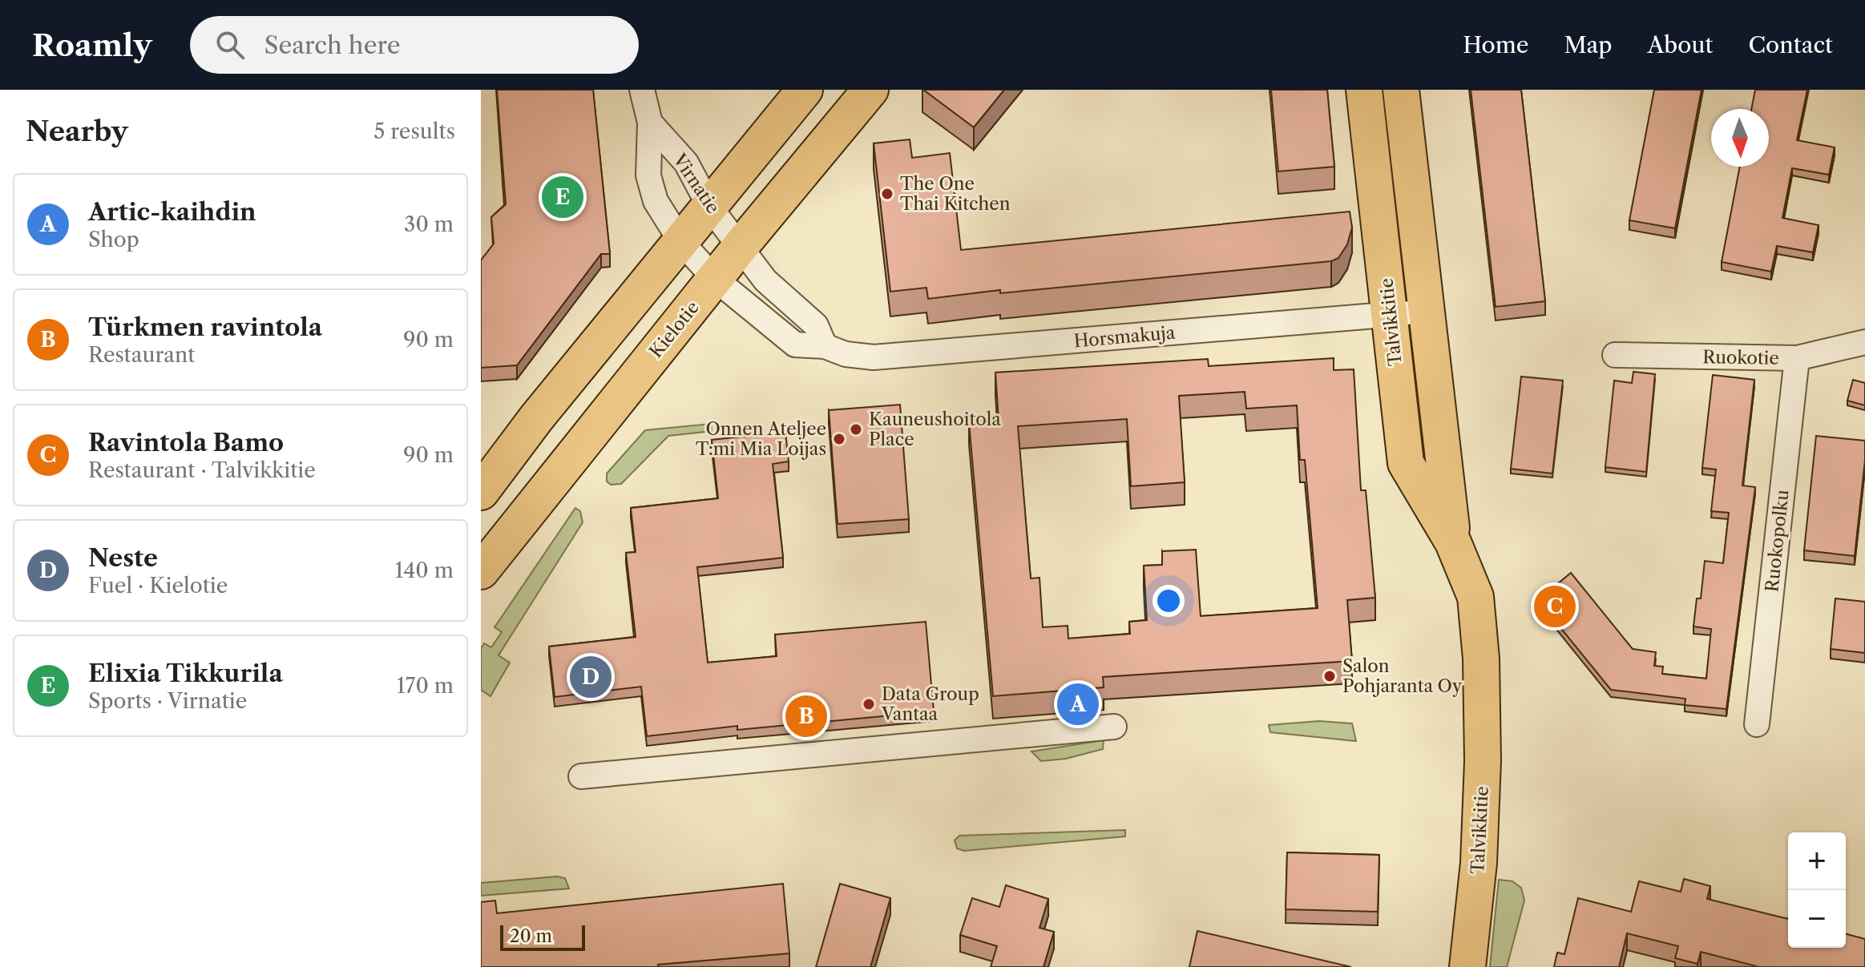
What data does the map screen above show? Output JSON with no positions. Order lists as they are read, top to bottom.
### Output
{
  "streets": {
    "main road": ["Talvikkitie", "Kielotie"],
    "street": [
      "Virnatie",
      "Horsmakuja",
      "Ruokotie",
      "Ruokopolku"
    ]
  },
  "crossings": [
    ["Virnatie", "Kielotie"],
    ["Virnatie", "Horsmakuja"],
    ["Talvikkitie", "Horsmakuja"],
    ["Kielotie", "Horsmakuja"],
    ["Ruokotie", "Ruokopolku"]
  ],
  "places": [
    "The One Thai Kitchen",
    "Kauneushoitola Place",
    "Onnen Ateljee T:mi Mia Loijas",
    "Salon Pohjaranta Oy",
    "Data Group Vantaa"
  ],
  "scale_bar": "20 m",
  "north": "bottom",
  "page": {
    "header": "Roamly",
    "search": "Search here",
    "nav": [
      "Home",
      "Map",
      "About",
      "Contact"
    ],
    "heading": ["Nearby", "5 results"],
    "list": [
      {
        "mark": "A",
        "name": "Artic-kaihdin",
        "note": "Shop",
        "value": "30 m"
      },
      {
        "mark": "B",
        "name": "Türkmen ravintola",
        "note": "Restaurant",
        "value": "90 m"
      },
      {
        "mark": "C",
        "name": "Ravintola Bamo",
        "note": "Restaurant · Talvikkitie",
        "value": "90 m"
      },
      {
        "mark": "D",
        "name": "Neste",
        "note": "Fuel · Kielotie",
        "value": "140 m"
      },
      {
        "mark": "E",
        "name": "Elixia Tikkurila",
        "note": "Sports · Virnatie",
        "value": "170 m"
      }
    ],
    "pins": [
      "E",
      "C",
      "D",
      "A",
      "B"
    ],
    "map_buttons": ["+", "−"],
    "scale": "20 m"
  }
}
